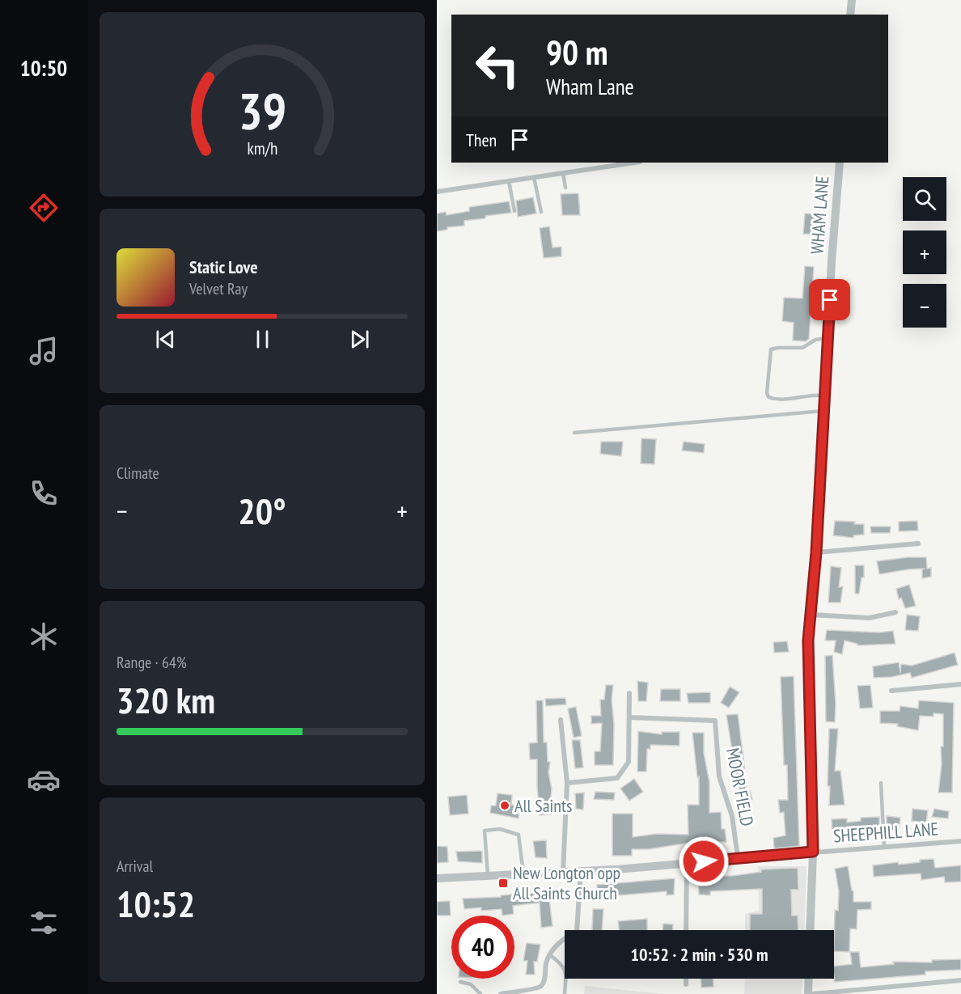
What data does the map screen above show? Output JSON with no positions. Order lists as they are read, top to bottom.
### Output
{
  "streets": {
    "street": ["WHAM LANE", "MOOR FIELD", "SHEEPHILL LANE"]
  },
  "crossings": [
    ["WHAM LANE", "SHEEPHILL LANE"]
  ],
  "places": {
    "other": ["All Saints"],
    "transit": ["New Longton opp All Saints Church"]
  },
  "page": {
    "tabs": "10:50",
    "turn": ["90 m", "Wham Lane"],
    "then": "Then",
    "map_buttons": ["+", "−"],
    "song": ["Static Love", "Velvet Ray"],
    "tile": [
      "Climate",
      ["Range · 64%", "320 km"],
      ["Arrival", "10:52"]
    ],
    "heat": ["−", "20°", "+"],
    "limit": "40",
    "trip": "10:52 · 2 min · 530 m",
    "gauge": ["39", "km/h"]
  }
}
